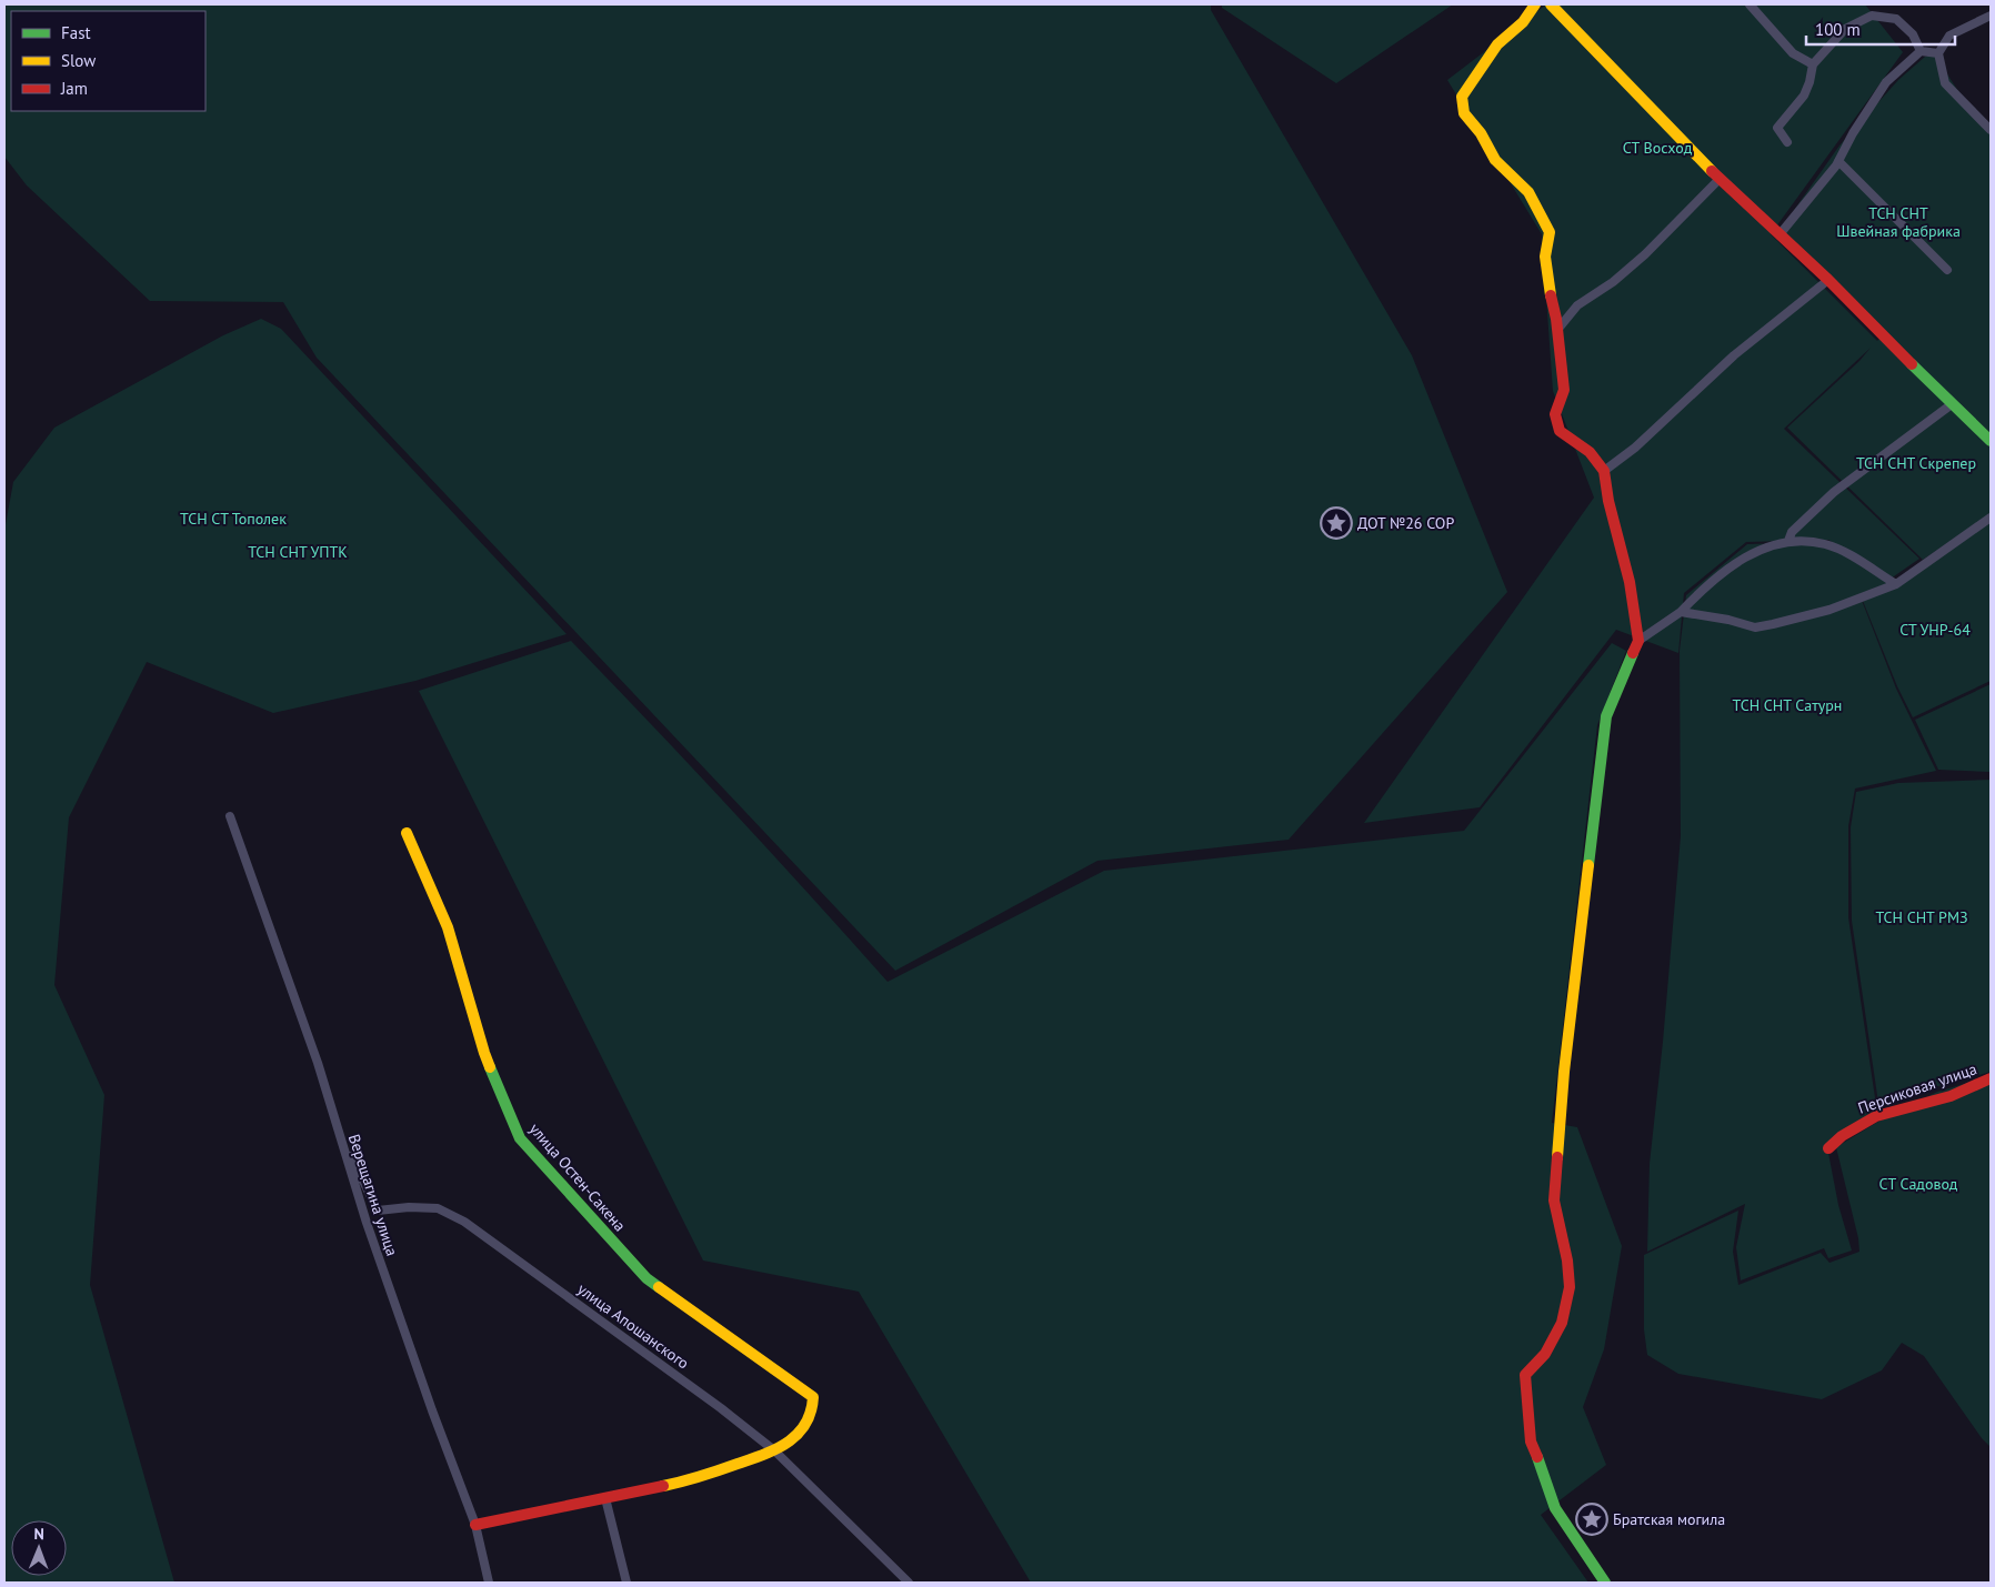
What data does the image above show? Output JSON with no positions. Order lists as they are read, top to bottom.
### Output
{
  "streets": {
    "street": [
      "Персиковая улица",
      "улица Остен-Сакена",
      "Верещагина улица",
      "улица Апошанского"
    ]
  },
  "crossings": [
    ["улица Остен-Сакена", "улица Апошанского"],
    ["Верещагина улица", "улица Апошанского"]
  ],
  "parks": [
    "СТ Восход",
    "ТСН СНТ Швейная фабрика",
    "ТСН СНТ Скрепер",
    "ТСН СТ Тополек",
    "ТСН СНТ УПТК",
    "СТ УНР-64",
    "ТСН СНТ Сатурн",
    "ТСН СНТ РМЗ",
    "СТ Садовод"
  ],
  "places": {
    "place": ["ДОТ №26 СОР", "Братская могила"]
  },
  "legend": ["Fast", "Slow", "Jam"],
  "scale_bar": "100 m",
  "north": "top"
}
